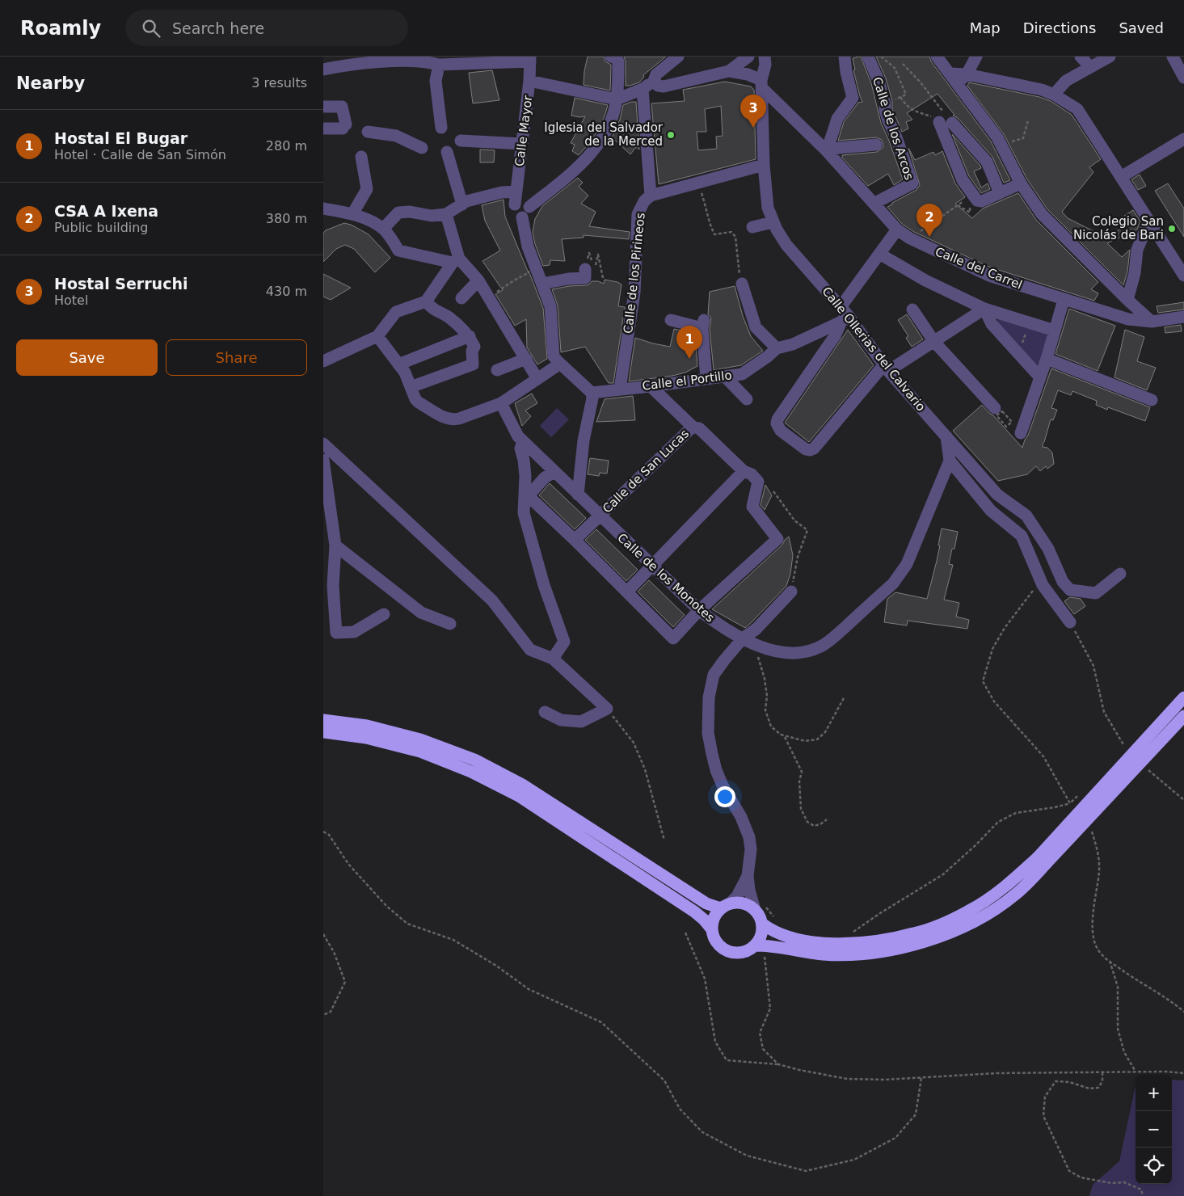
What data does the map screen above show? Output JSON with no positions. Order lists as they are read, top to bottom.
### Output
{
  "streets": {
    "street": [
      "Calle de los Arcos",
      "Calle Mayor",
      "Calle del Carrel",
      "Calle de los Pirineos",
      "Calle Ollerias del Calvario",
      "Calle el Portillo",
      "Calle de San Lucas",
      "Calle de los Monotes"
    ]
  },
  "crossings": [
    ["Calle de los Arcos", "Calle del Carrel"],
    ["Calle del Carrel", "Calle Ollerias del Calvario"],
    ["Calle de los Pirineos", "Calle el Portillo"],
    ["Calle Ollerias del Calvario", "Calle el Portillo"],
    ["Calle de San Lucas", "Calle de los Monotes"]
  ],
  "places": ["Iglesia del Salvador de la Merced", "Colegio San Nicolás de Bari"],
  "page": {
    "header": "Roamly",
    "search": "Search here",
    "nav": ["Map", "Directions", "Saved"],
    "heading": ["Nearby", "3 results"],
    "pins": ["3", "2", "1"],
    "list": [
      {
        "mark": "1",
        "name": "Hostal El Bugar",
        "note": "Hotel · Calle de San Simón",
        "value": "280 m"
      },
      {
        "mark": "2",
        "name": "CSA A Ixena",
        "note": "Public building",
        "value": "380 m"
      },
      {
        "mark": "3",
        "name": "Hostal Serruchi",
        "note": "Hotel",
        "value": "430 m"
      }
    ],
    "buttons": ["Save", "Share"],
    "map_buttons": ["+", "−"]
  }
}
